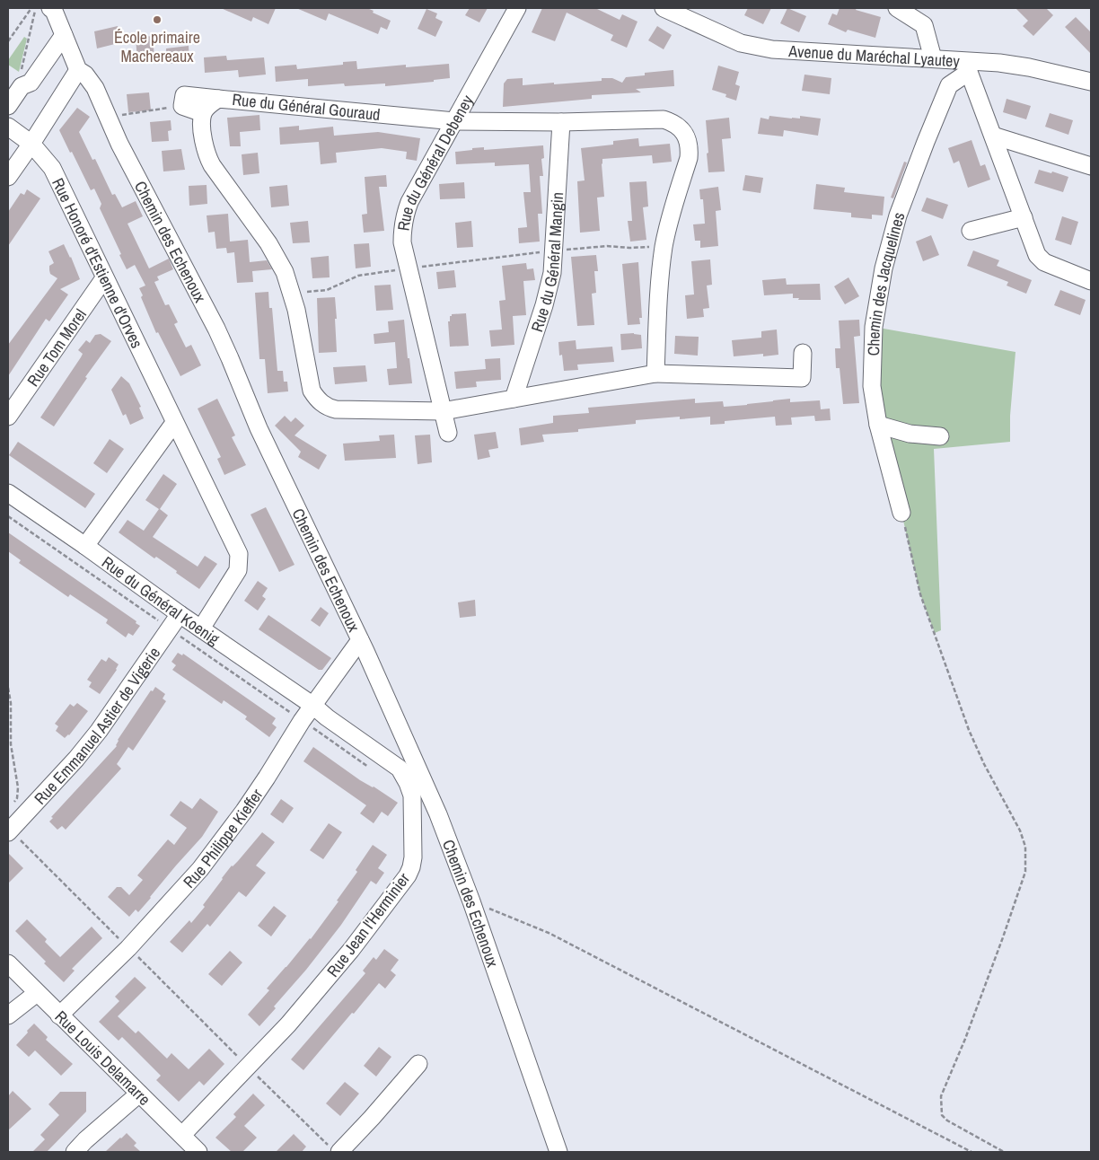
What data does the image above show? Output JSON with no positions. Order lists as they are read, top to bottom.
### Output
{
  "streets": {
    "street": [
      "Avenue du Maréchal Lyautey",
      "Rue du Général Gouraud",
      "Rue du Général Debeney",
      "Chemin des Echenoux",
      "Rue Honoré d'Estienne d'Orves",
      "Rue du Général Mangin",
      "Chemin des Jacquelines",
      "Rue Tom Morel",
      "Rue du Général Koenig",
      "Rue Emmanuel Astier de Vigerie",
      "Rue Philippe Kieffer",
      "Rue Jean l'Herminier",
      "Rue Louis Delamarre"
    ]
  },
  "crossings": [
    ["Avenue du Maréchal Lyautey", "Chemin des Jacquelines"],
    ["Rue du Général Gouraud", "Rue du Général Debeney"],
    ["Rue du Général Gouraud", "Rue du Général Mangin"],
    ["Chemin des Echenoux", "Rue Philippe Kieffer"],
    ["Rue Honoré d'Estienne d'Orves", "Rue Tom Morel"],
    ["Rue Honoré d'Estienne d'Orves", "Rue du Général Koenig"],
    ["Rue du Général Koenig", "Rue Emmanuel Astier de Vigerie"],
    ["Rue du Général Koenig", "Rue Philippe Kieffer"],
    ["Rue du Général Koenig", "Rue Jean l'Herminier"],
    ["Rue Philippe Kieffer", "Rue Jean l'Herminier"],
    ["Rue Philippe Kieffer", "Rue Louis Delamarre"],
    ["Rue Jean l'Herminier", "Rue Louis Delamarre"]
  ],
  "places": ["École primaire Machereaux"]
}
